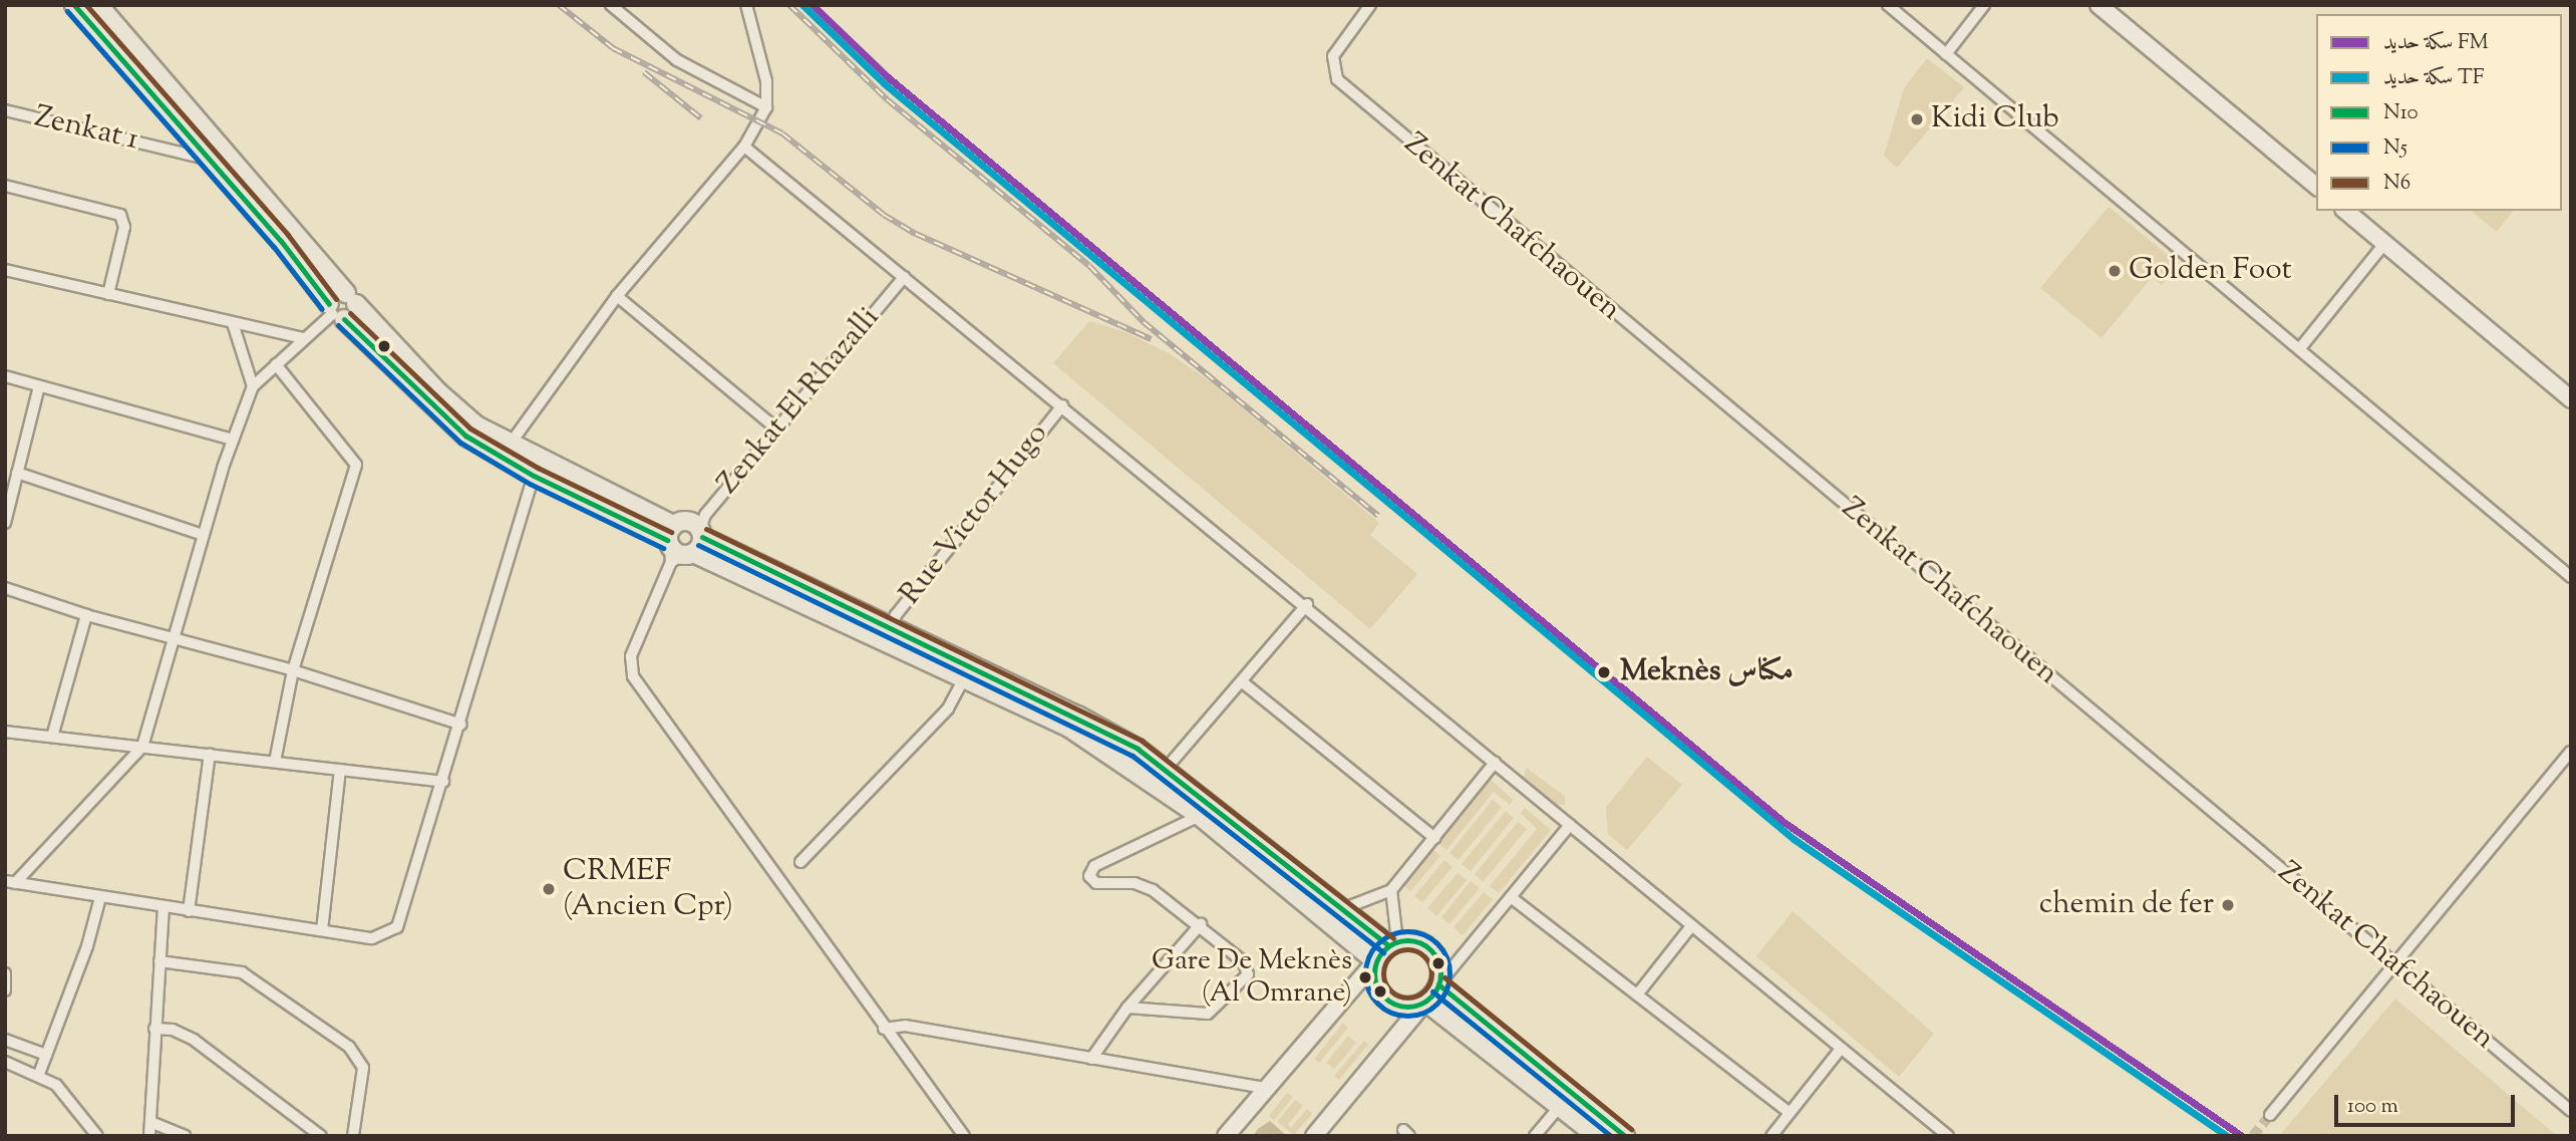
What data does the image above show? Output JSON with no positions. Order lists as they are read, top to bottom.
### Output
{
  "streets": {
    "street": [
      "Zenkat 1",
      "Zenkat Chafchaouen",
      "Zenkat El Rhazalli",
      "Rue Victor Hugo"
    ]
  },
  "places": [
    "Kidi Club",
    "Golden Foot",
    "Meknès مكناس",
    "CRMEF (Ancien Cpr)",
    "chemin de fer",
    "Gare De Meknès (Al Omrane)"
  ],
  "lines": [
    "rail line FM",
    "rail line TF",
    "transit line N10",
    "transit line N6",
    "transit line N5"
  ],
  "legend": [
    "سكة حديد FM",
    "سكة حديد TF",
    "N10",
    "N5",
    "N6"
  ],
  "scale_bar": "100 m"
}
